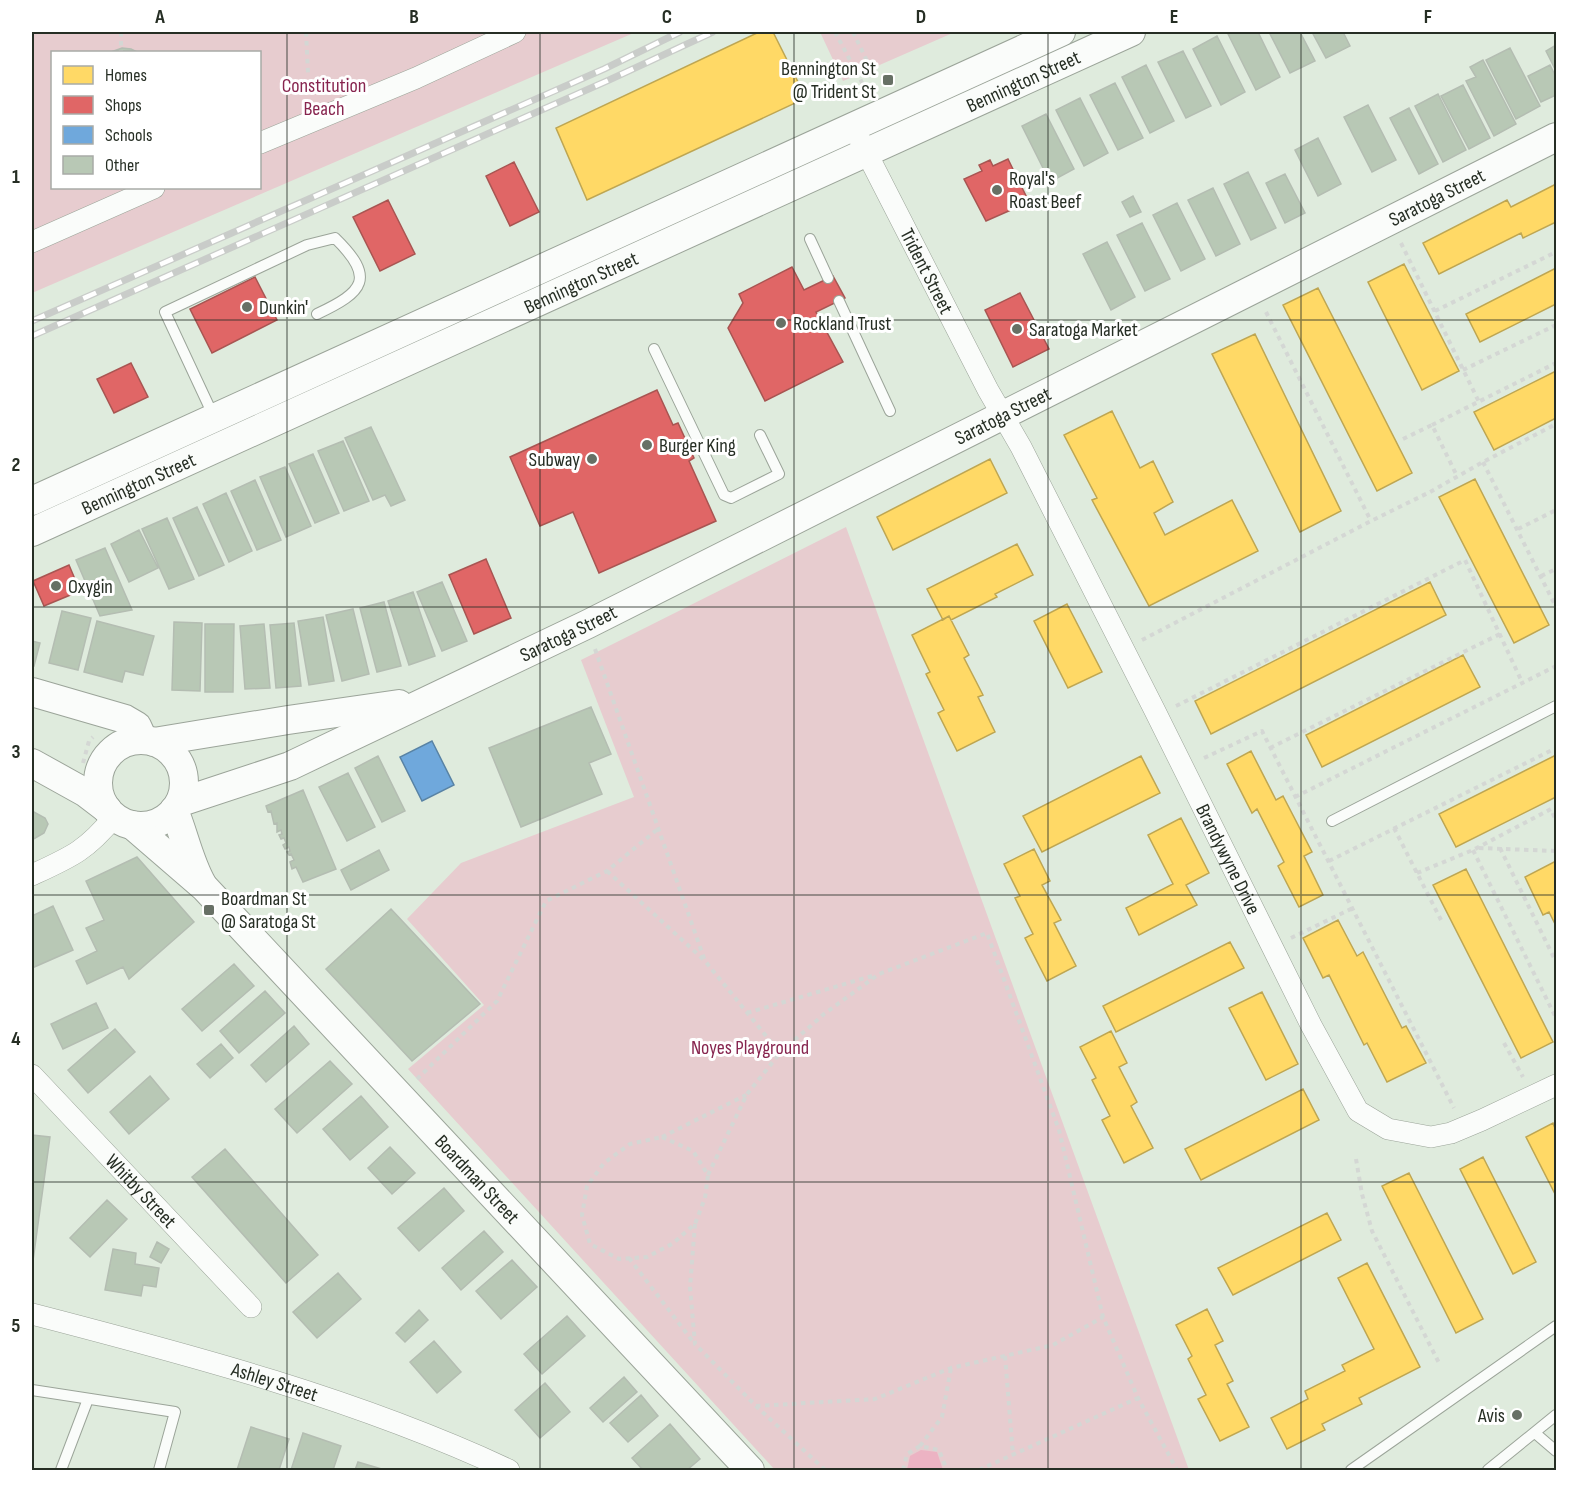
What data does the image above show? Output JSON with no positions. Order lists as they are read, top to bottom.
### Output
{
  "streets": {
    "main road": ["Bennington Street", "Saratoga Street", "Boardman Street"],
    "street": [
      "Trident Street",
      "Brandywyne Drive",
      "Whitby Street",
      "Ashley Street"
    ]
  },
  "crossings": [
    ["Bennington Street", "Trident Street"],
    ["Saratoga Street", "Trident Street"],
    ["Saratoga Street", "Brandywyne Drive"],
    ["Saratoga Street", "Boardman Street"],
    ["Trident Street", "Brandywyne Drive"]
  ],
  "parks": ["Constitution Beach", "Noyes Playground"],
  "places": {
    "transit": ["Bennington St @ Trident St", "Boardman St @ Saratoga St"],
    "other": [
      "Royal's Roast Beef",
      "Dunkin'",
      "Rockland Trust",
      "Saratoga Market",
      "Burger King",
      "Subway",
      "Oxygin",
      "Avis"
    ]
  },
  "legend": [
    "Homes",
    "Shops",
    "Schools",
    "Other"
  ],
  "grid": {
    "columns": [
      "A",
      "B",
      "C",
      "D",
      "E",
      "F"
    ],
    "rows": [
      "1",
      "2",
      "3",
      "4",
      "5"
    ]
  }
}
